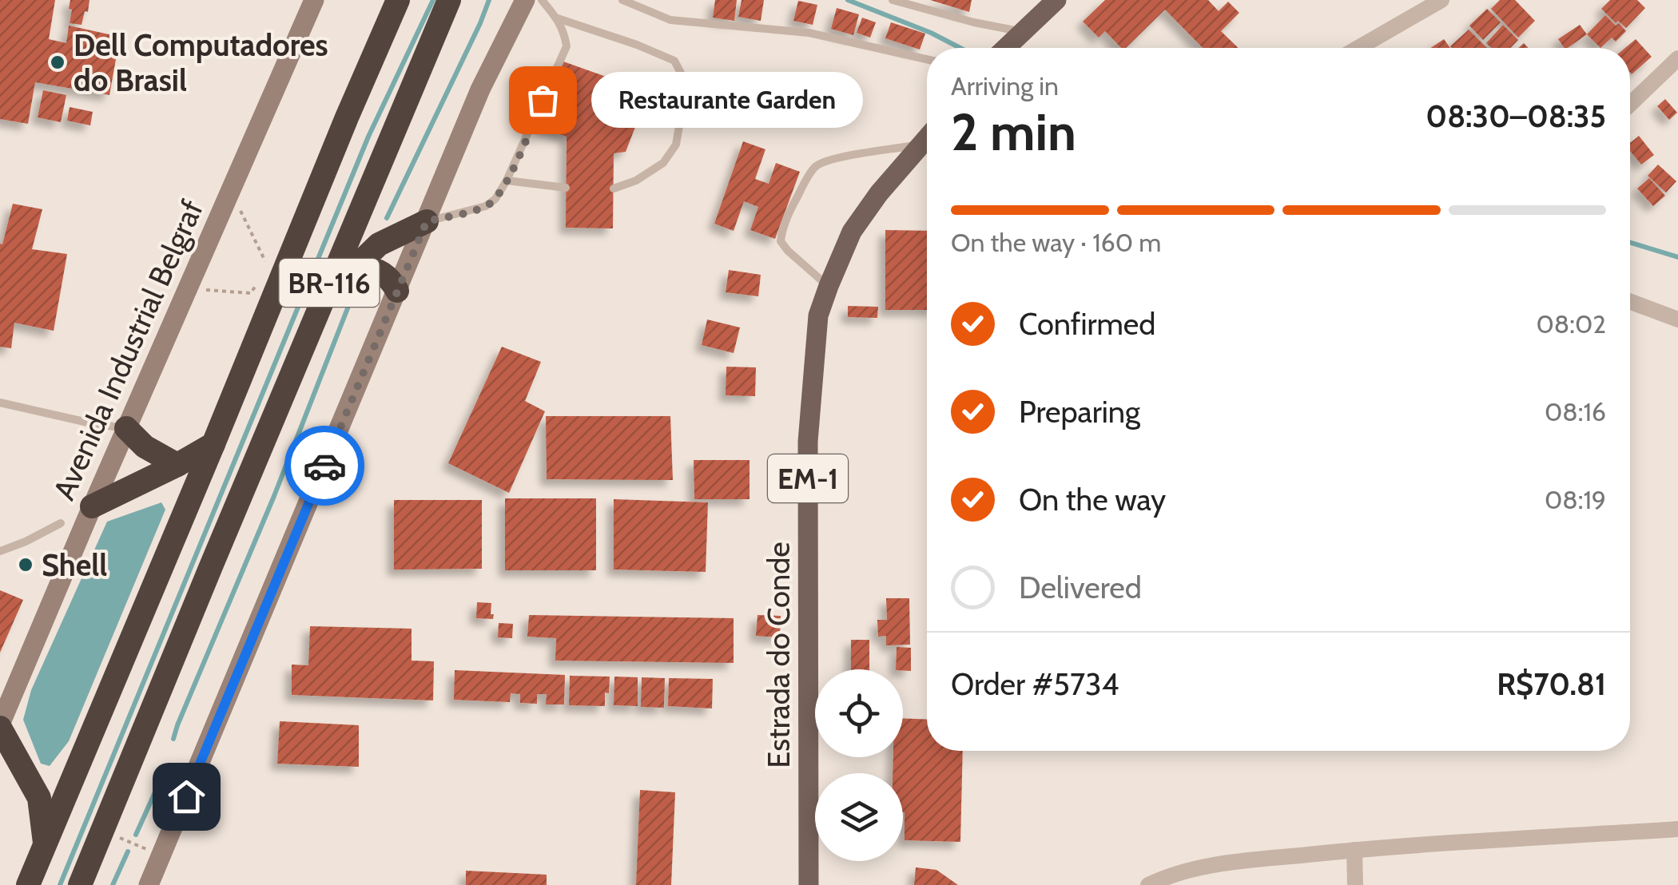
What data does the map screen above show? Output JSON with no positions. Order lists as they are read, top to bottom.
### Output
{
  "streets": {
    "highway": ["BR-116"],
    "main road": ["Avenida Industrial Belgraf", "EM-1", "Estrada do Conde"]
  },
  "places": ["Dell Computadores do Brasil", "Restaurante Garden", "Shell"],
  "page": {
    "heading": ["2 min", "Arriving in", "08:30–08:35"],
    "panel": ["Order #5734", "R$70.81"],
    "bubble": "Restaurante Garden",
    "bar": "On the way · 160 m",
    "list": [
      ["Confirmed", "08:02"],
      ["Preparing", "08:16"],
      ["On the way", "08:19"],
      "Delivered"
    ]
  }
}
